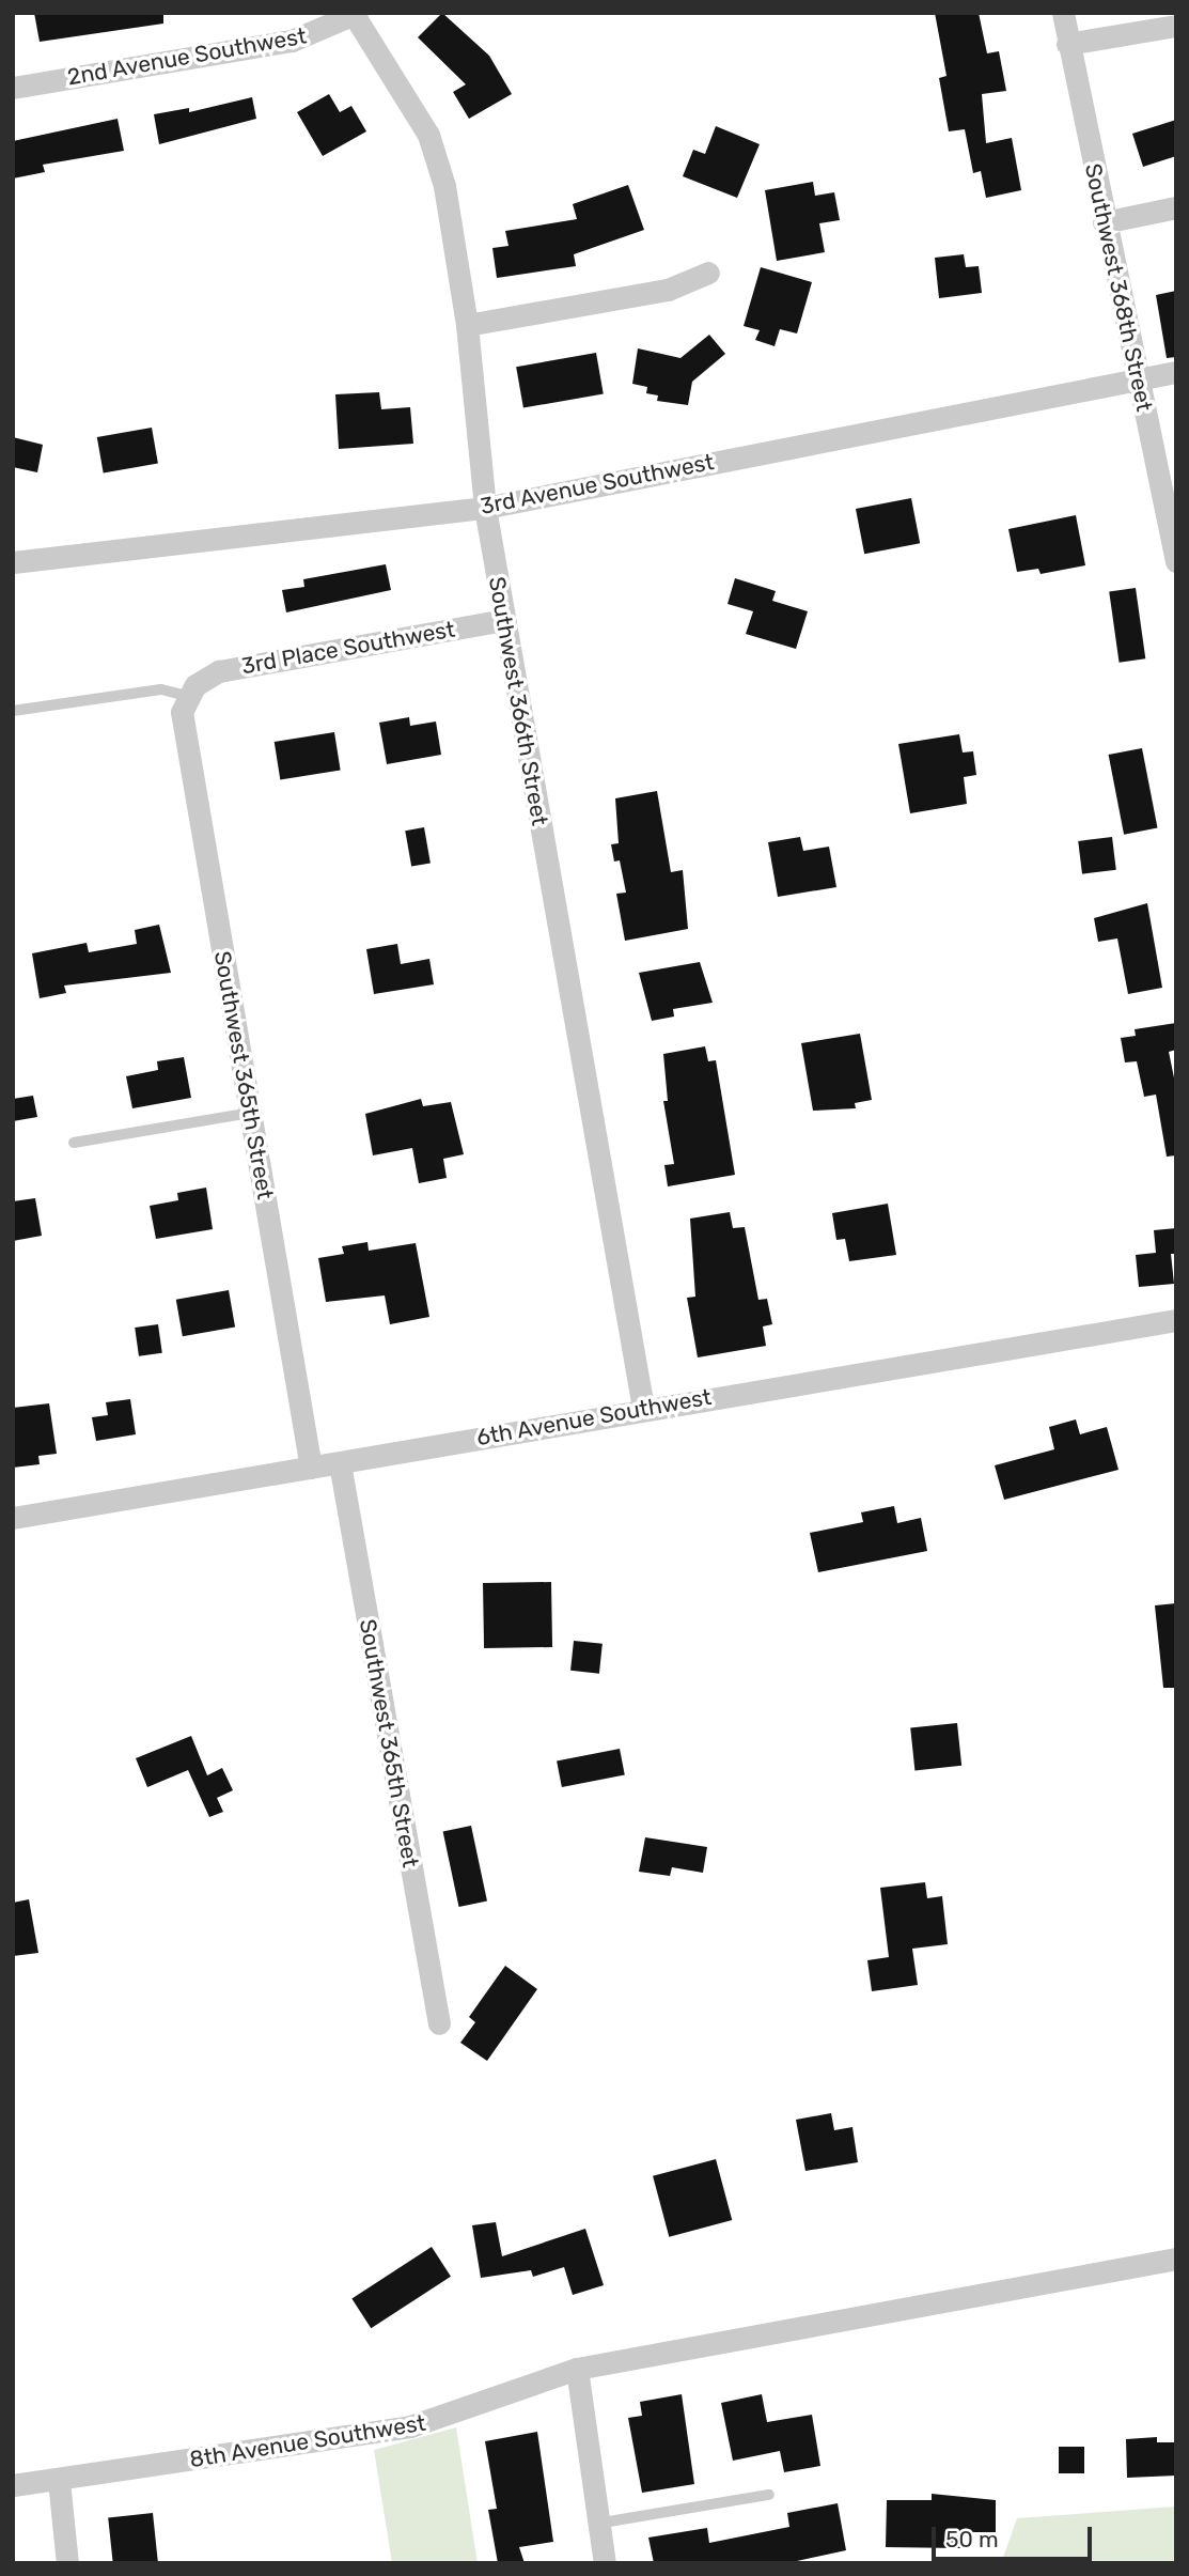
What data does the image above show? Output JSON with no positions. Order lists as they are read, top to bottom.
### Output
{
  "streets": {
    "street": [
      "2nd Avenue Southwest",
      "Southwest 368th Street",
      "3rd Avenue Southwest",
      "3rd Place Southwest",
      "Southwest 366th Street",
      "Southwest 365th Street",
      "6th Avenue Southwest",
      "8th Avenue Southwest"
    ]
  },
  "crossings": [
    ["2nd Avenue Southwest", "Southwest 366th Street"],
    ["Southwest 368th Street", "3rd Avenue Southwest"],
    ["3rd Avenue Southwest", "Southwest 366th Street"],
    ["3rd Place Southwest", "Southwest 366th Street"],
    ["3rd Place Southwest", "Southwest 365th Street"],
    ["Southwest 366th Street", "6th Avenue Southwest"],
    ["Southwest 365th Street", "6th Avenue Southwest"]
  ],
  "scale_bar": "50 m"
}
